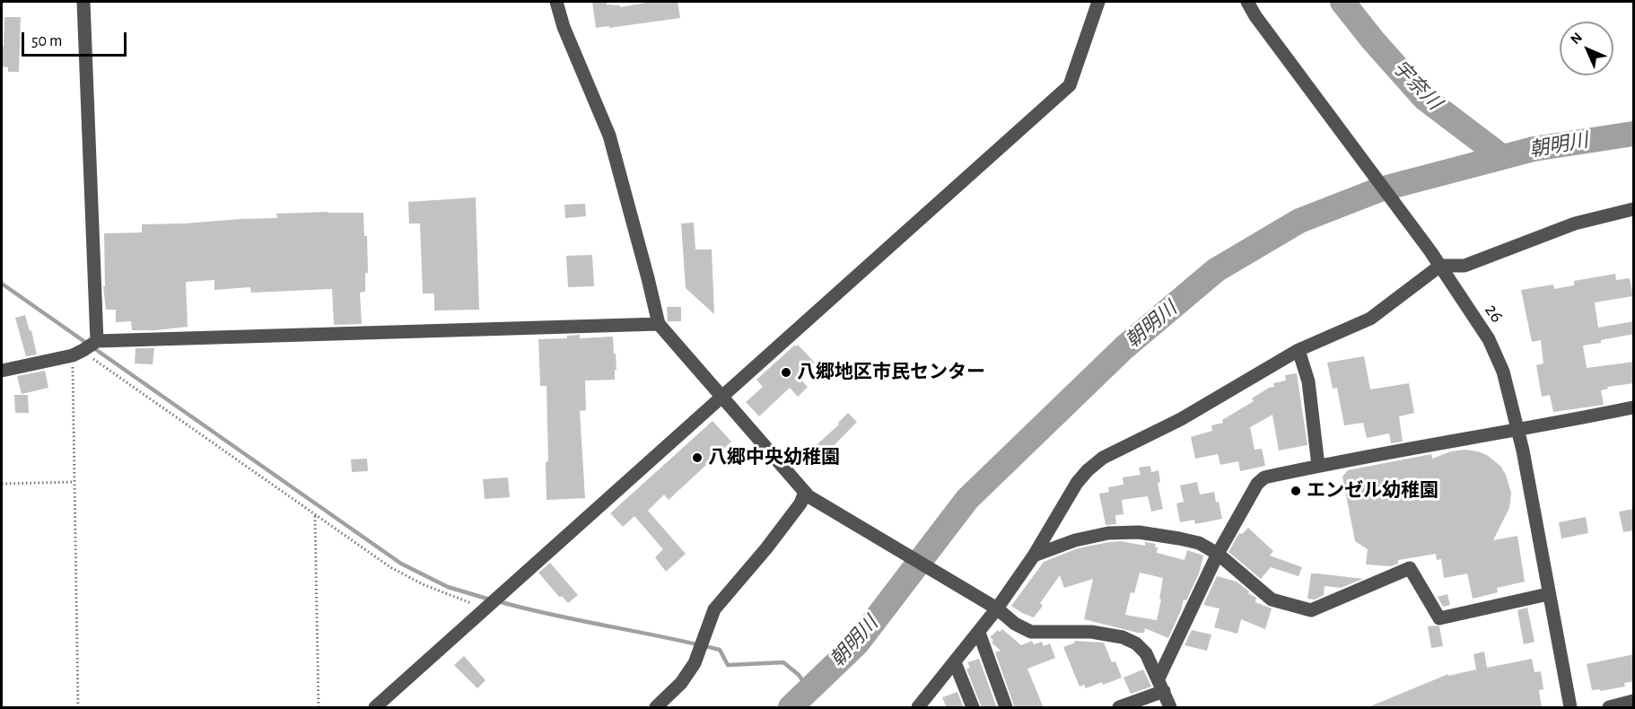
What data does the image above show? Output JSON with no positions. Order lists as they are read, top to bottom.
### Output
{
  "streets": {
    "street": ["26"]
  },
  "water": ["宇奈川", "朝明川"],
  "places": ["八郷地区市民センター", "八郷中央幼稚園", "エンゼル幼稚園"],
  "scale_bar": "50 m",
  "north": "top left"
}
